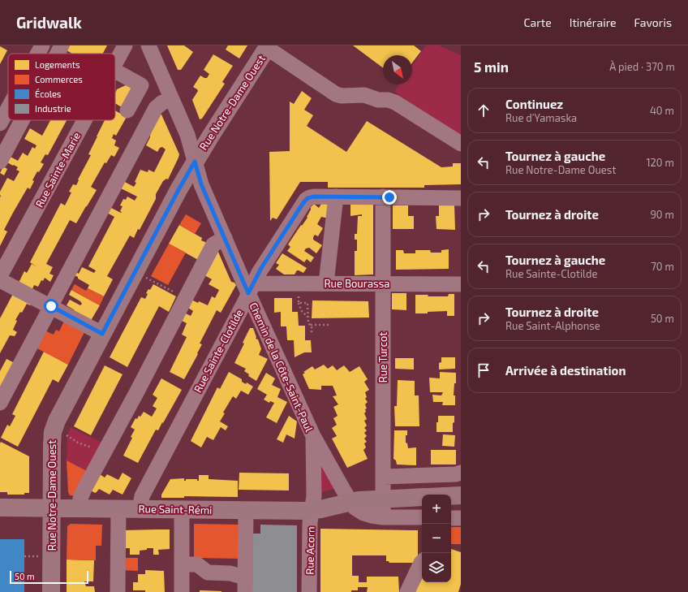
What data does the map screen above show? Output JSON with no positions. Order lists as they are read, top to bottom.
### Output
{
  "streets": {
    "main road": ["Rue Notre-Dame Ouest", "Rue Saint-Rémi"],
    "street": [
      "Rue Sainte-Marie",
      "Rue Bourassa",
      "Rue Sainte-Clotilde",
      "Rue Turcot",
      "Chemin de la Côte-Saint-Paul",
      "Rue Acorn"
    ]
  },
  "crossings": [
    ["Rue Notre-Dame Ouest", "Chemin de la Côte-Saint-Paul"],
    ["Rue Notre-Dame Ouest", "Rue Saint-Rémi"],
    ["Rue Bourassa", "Rue Sainte-Clotilde"],
    ["Rue Bourassa", "Rue Turcot"],
    ["Rue Bourassa", "Chemin de la Côte-Saint-Paul"],
    ["Rue Sainte-Clotilde", "Chemin de la Côte-Saint-Paul"],
    ["Rue Sainte-Clotilde", "Rue Saint-Rémi"],
    ["Rue Turcot", "Rue Saint-Rémi"],
    ["Chemin de la Côte-Saint-Paul", "Rue Saint-Rémi"],
    ["Chemin de la Côte-Saint-Paul", "Rue Acorn"],
    ["Rue Saint-Rémi", "Rue Acorn"]
  ],
  "legend": [
    "Logements",
    "Commerces",
    "Écoles",
    "Industrie"
  ],
  "scale_bar": "50 m",
  "north": "bottom right",
  "page": {
    "header": "Gridwalk",
    "nav": ["Carte", "Itinéraire", "Favoris"],
    "heading": ["5 min", "À pied · 370 m"],
    "list": [
      ["Continuez", "Rue d'Yamaska", "40 m"],
      ["Tournez à gauche", "Rue Notre-Dame Ouest", "120 m"],
      ["Tournez à droite", "90 m"],
      ["Tournez à gauche", "Rue Sainte-Clotilde", "70 m"],
      ["Tournez à droite", "Rue Saint-Alphonse", "50 m"],
      "Arrivée à destination"
    ],
    "map_buttons": ["+", "−"],
    "scale": "50 m"
  }
}
